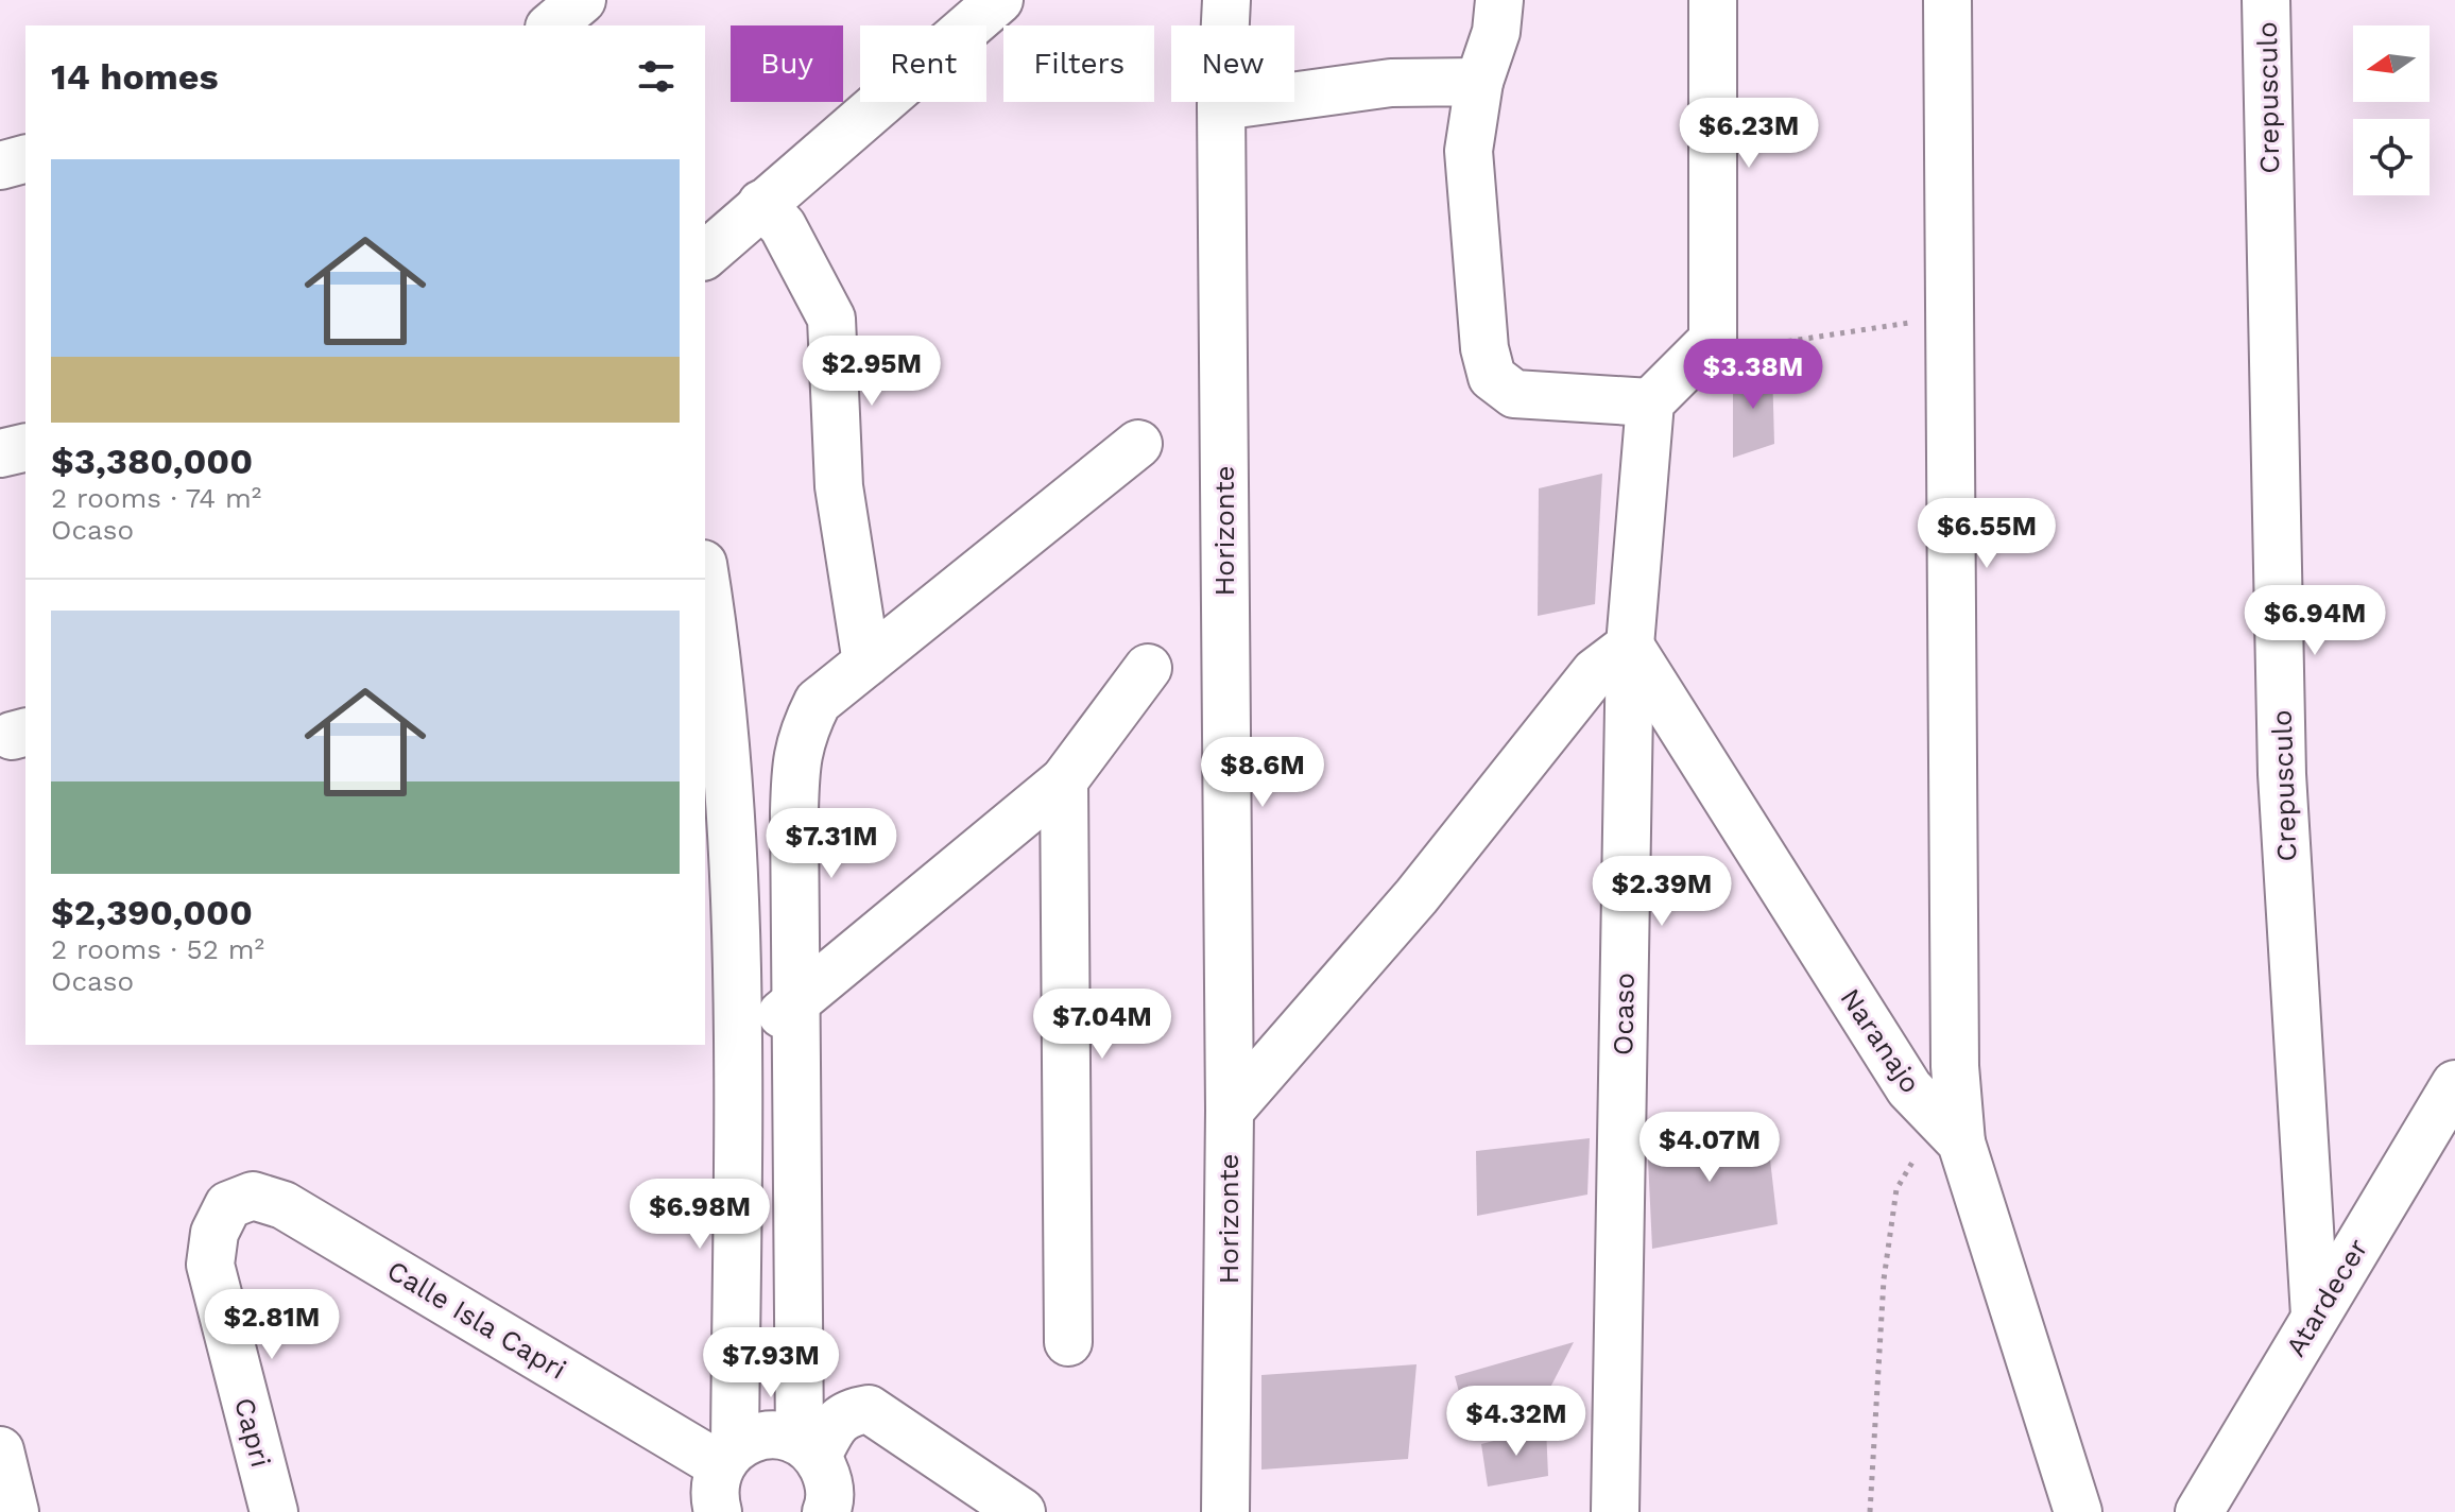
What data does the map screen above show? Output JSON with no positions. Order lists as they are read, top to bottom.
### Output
{
  "streets": {
    "street": [
      "Crepusculo",
      "Horizonte",
      "Ocaso",
      "Naranajo",
      "Atardecer",
      "Calle Isla Capri",
      "Capri"
    ]
  },
  "crossings": [
    ["Crepusculo", "Atardecer"],
    ["Ocaso", "Naranajo"],
    ["Calle Isla Capri", "Capri"]
  ],
  "north": "left",
  "page": {
    "chip": [
      "Buy",
      "Rent",
      "Filters",
      "New"
    ],
    "heading": "14 homes",
    "price": [
      "$6.23M",
      "$2.95M",
      "$3.38M",
      "$6.55M",
      "$6.94M",
      "$8.6M",
      "$7.31M",
      "$2.39M",
      "$7.04M",
      "$4.07M",
      "$6.98M",
      "$2.81M",
      "$7.93M",
      "$4.32M"
    ],
    "list": [
      {
        "name": "$3,380,000",
        "note": "2 rooms · 74 m² · Ocaso"
      },
      {
        "name": "$2,390,000",
        "note": "2 rooms · 52 m² · Ocaso"
      }
    ]
  }
}
